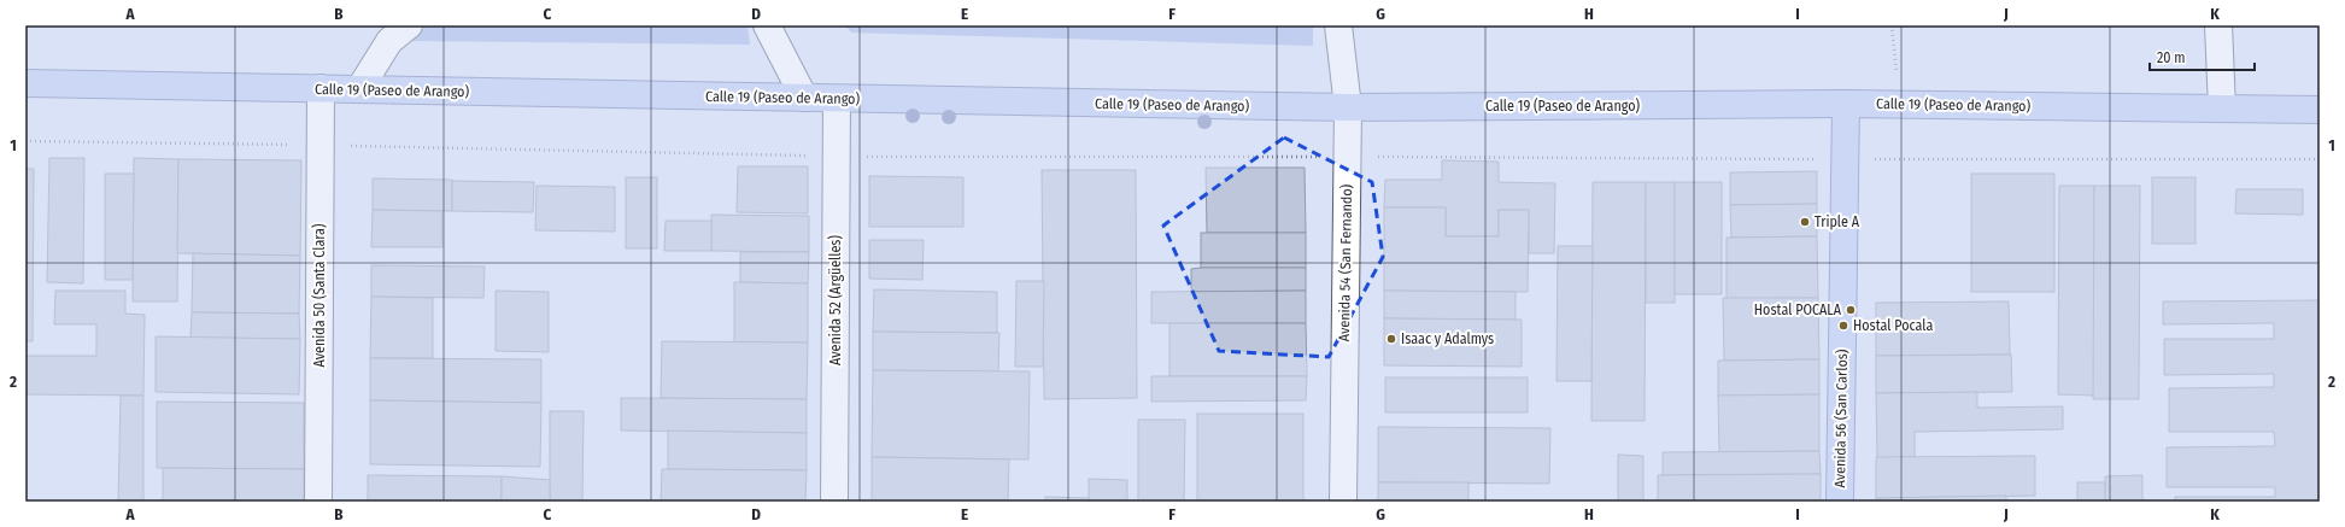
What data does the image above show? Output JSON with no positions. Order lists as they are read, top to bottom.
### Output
{
  "streets": {
    "main road": ["Calle 19 (Paseo de Arango)", "Avenida 56 (San Carlos)"],
    "street": ["Avenida 54 (San Fernando)", "Avenida 50 (Santa Clara)", "Avenida 52 (Argüelles)"]
  },
  "crossings": [
    ["Calle 19 (Paseo de Arango)", "Avenida 54 (San Fernando)"],
    ["Calle 19 (Paseo de Arango)", "Avenida 50 (Santa Clara)"],
    ["Calle 19 (Paseo de Arango)", "Avenida 52 (Argüelles)"],
    ["Calle 19 (Paseo de Arango)", "Avenida 56 (San Carlos)"]
  ],
  "places": [
    "Triple A",
    "Hostal POCALA",
    "Hostal Pocala",
    "Isaac y Adalmys"
  ],
  "scale_bar": "20 m",
  "grid": {
    "columns": [
      "A",
      "B",
      "C",
      "D",
      "E",
      "F",
      "G",
      "H",
      "I",
      "J",
      "K"
    ],
    "rows": ["1", "2"]
  }
}
